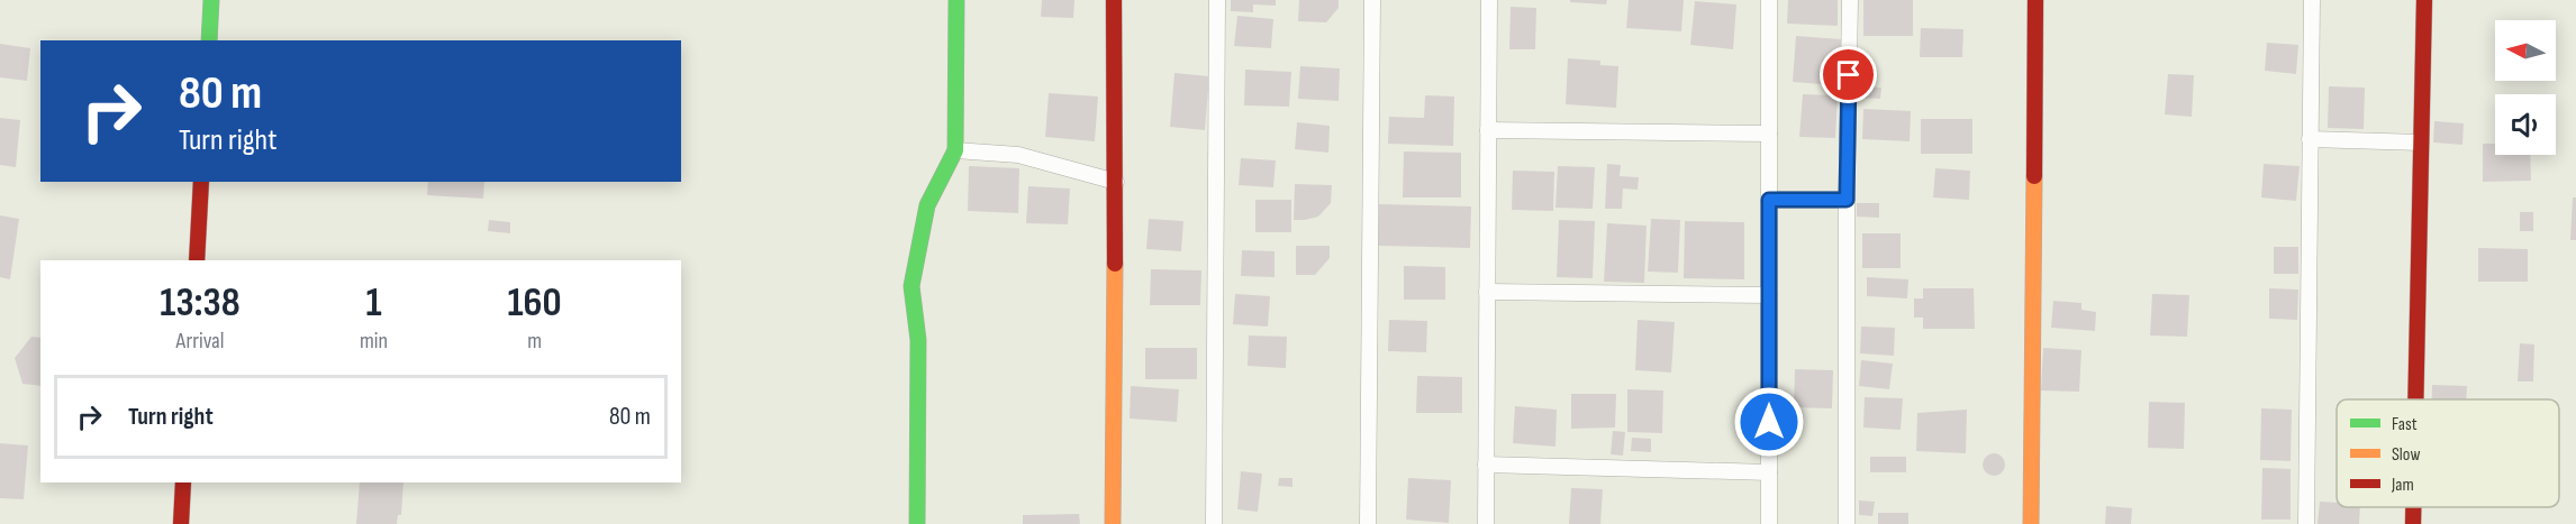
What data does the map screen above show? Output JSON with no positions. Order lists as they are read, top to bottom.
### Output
{
  "legend": ["Fast", "Slow", "Jam"],
  "north": "left",
  "page": {
    "turn": ["80 m", "Turn right"],
    "eta": [
      "13:38",
      "Arrival",
      "1",
      "min",
      "160",
      "m"
    ],
    "list": [
      {
        "name": "Turn right",
        "value": "80 m"
      }
    ]
  }
}
